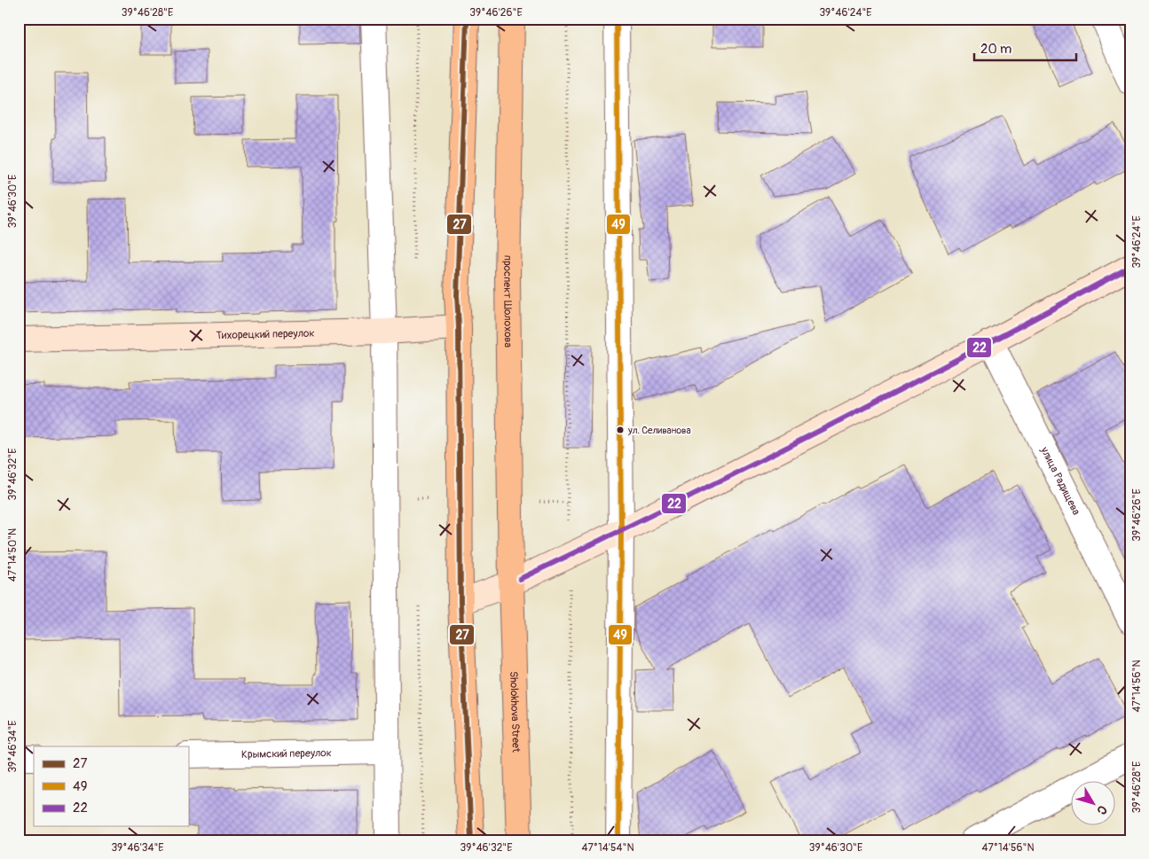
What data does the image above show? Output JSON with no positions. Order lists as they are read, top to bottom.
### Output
{
  "streets": {
    "main road": ["проспект Шолохова", "Sholokhova Street"],
    "street": ["Тихорецкий переулок", "улица Радищева", "Крымский переулок"]
  },
  "crossings": [
    ["проспект Шолохова", "Sholokhova Street"]
  ],
  "places": ["ул. Селиванова"],
  "lines": ["transit line 27", "transit line 49", "transit line 22"],
  "legend": ["27", "49", "22"],
  "scale_bar": "20 m",
  "north": "bottom right",
  "coordinates": [
    "39°46'28\"E",
    "39°46'26\"E",
    "39°46'24\"E",
    "39°46'30\"E",
    "39°46'32\"E",
    "47°14'50\"N",
    "47°14'56\"N",
    "39°46'34\"E",
    "47°14'54\"N"
  ]
}
